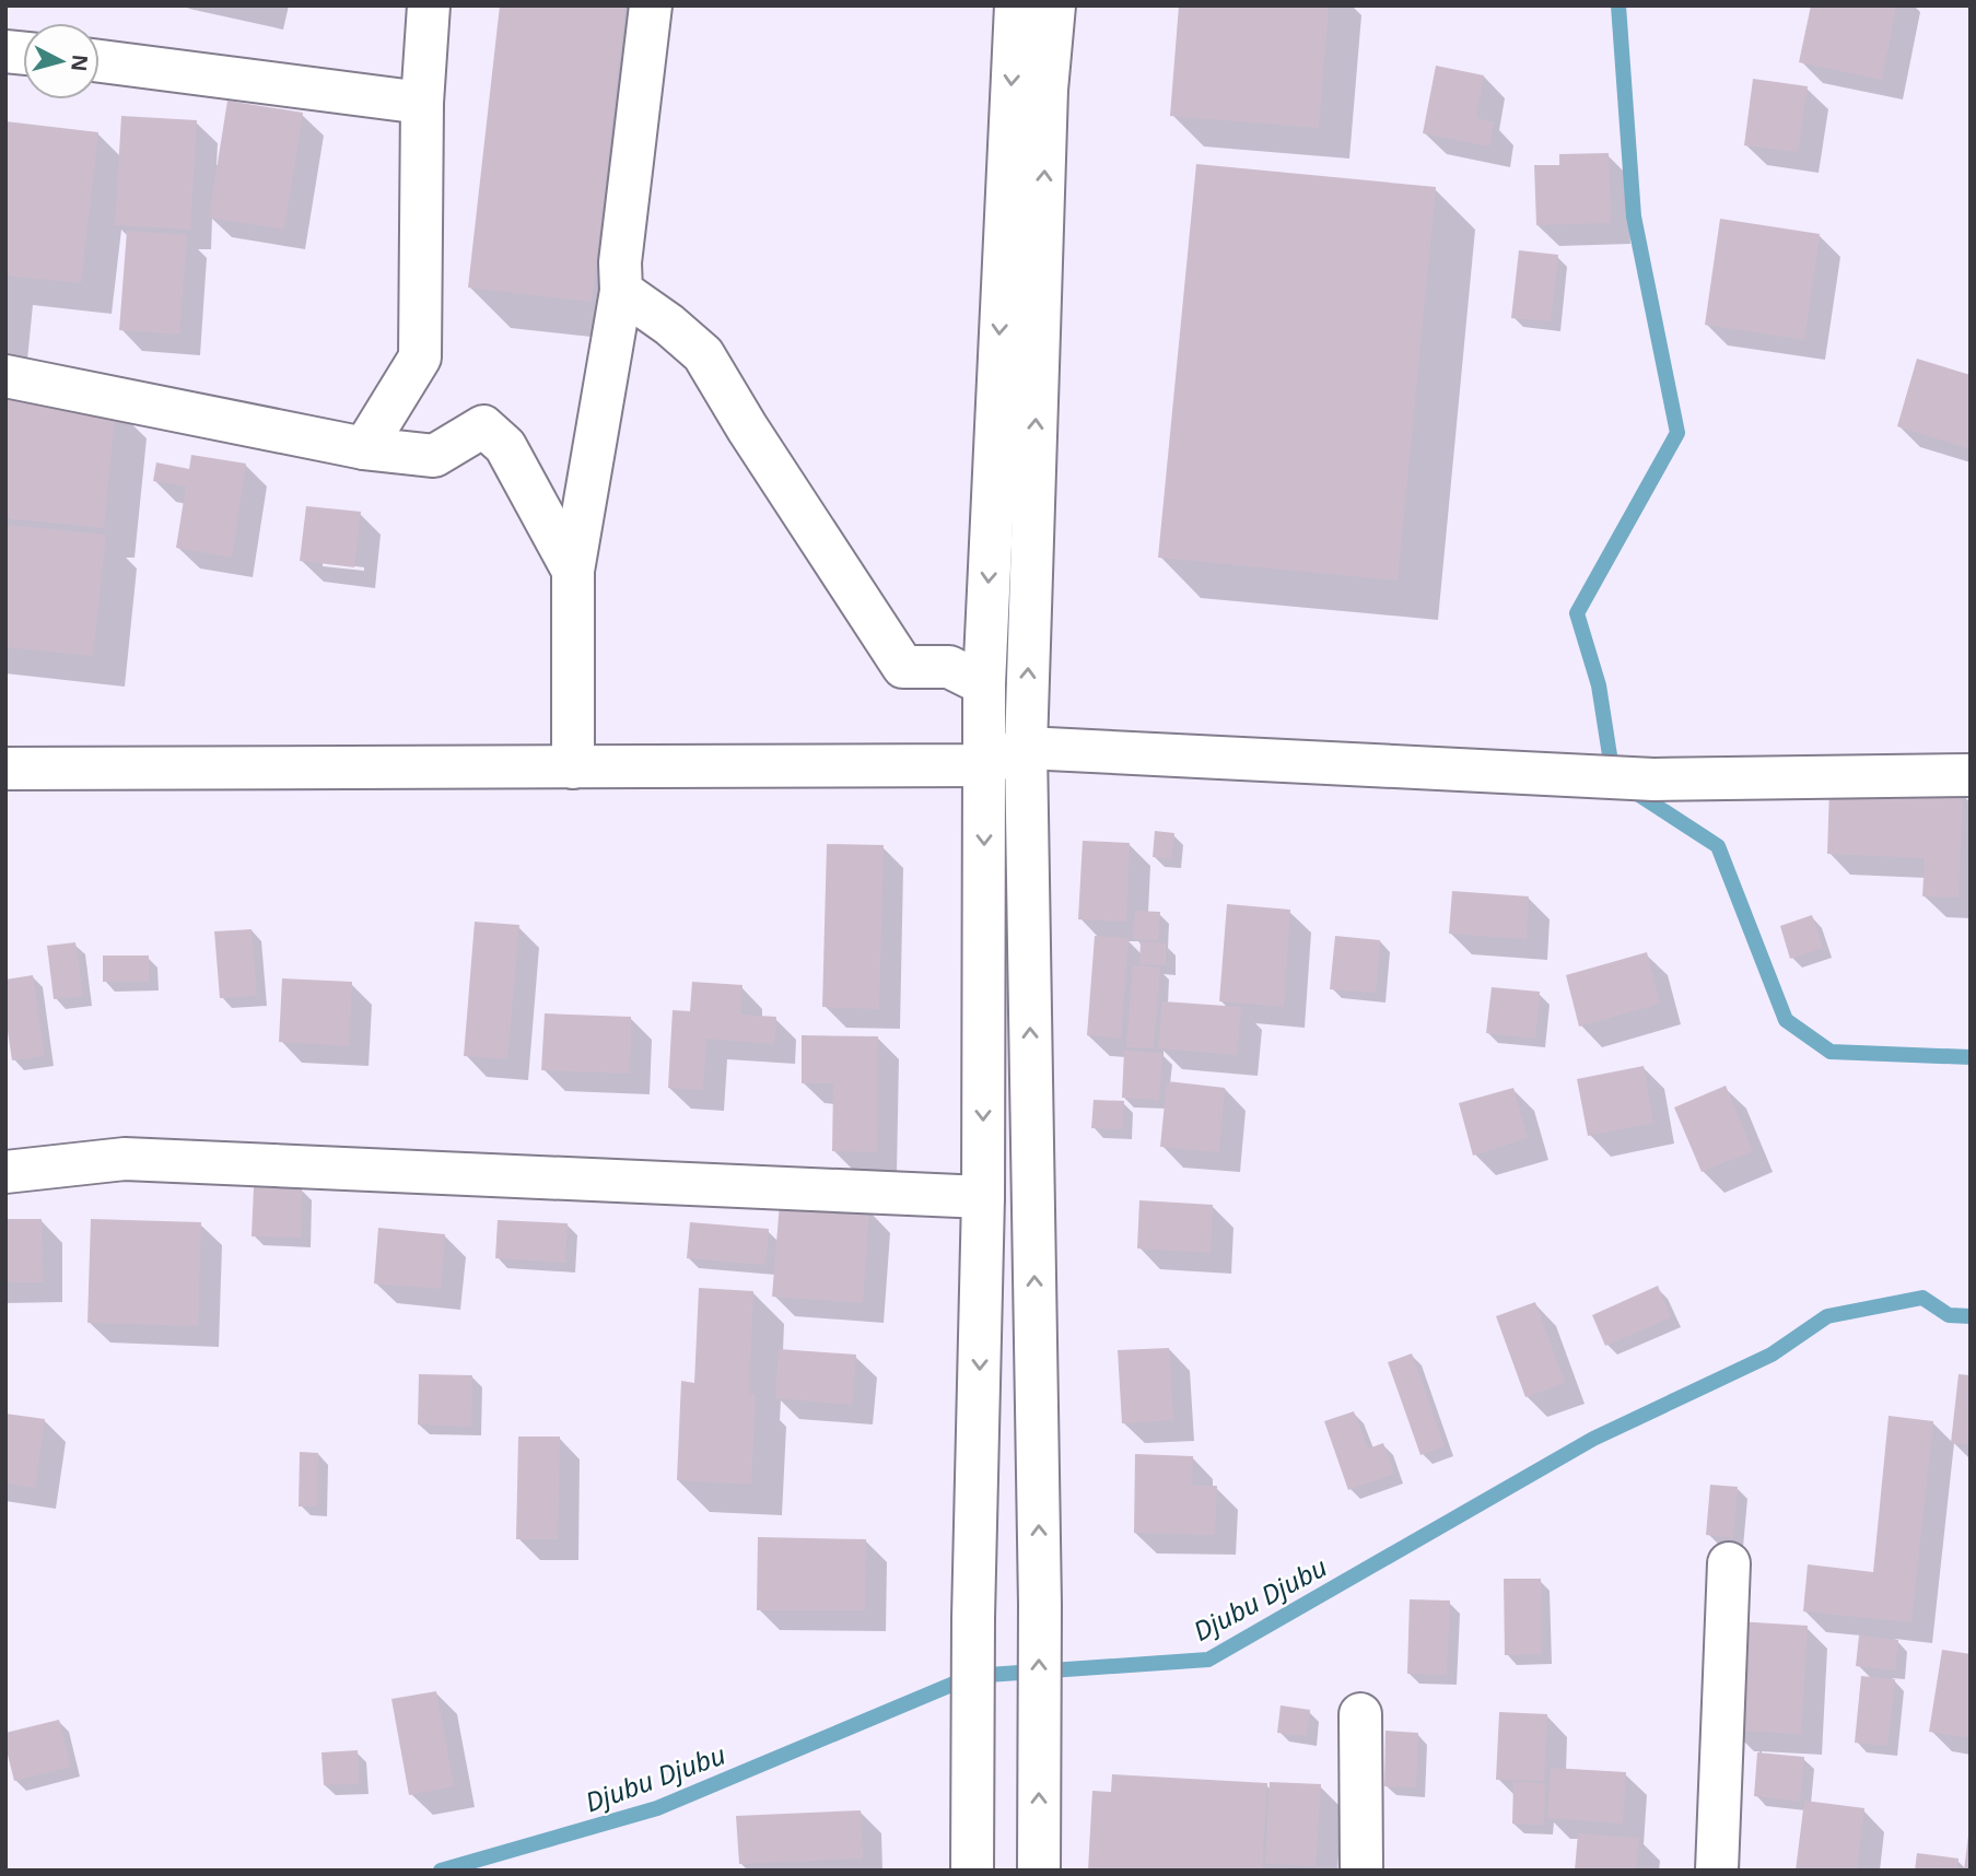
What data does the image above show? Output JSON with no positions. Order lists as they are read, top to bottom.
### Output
{
  "water": ["Djubu Djubu"],
  "north": "right"
}
